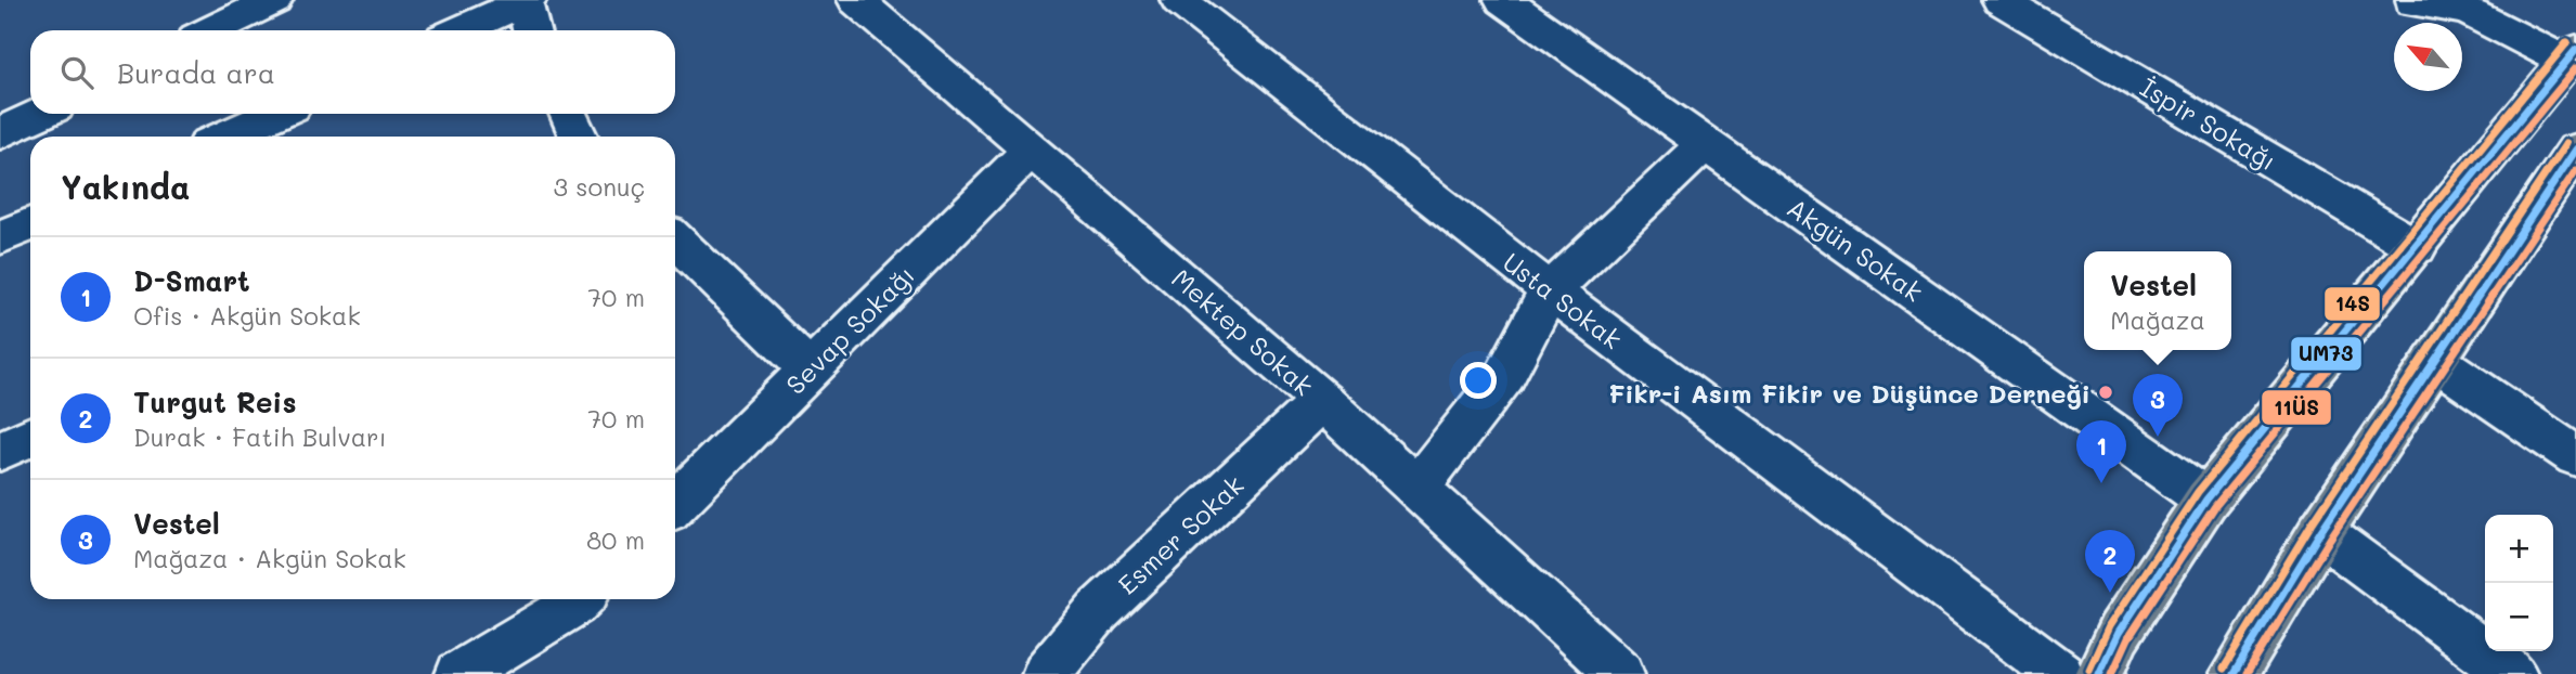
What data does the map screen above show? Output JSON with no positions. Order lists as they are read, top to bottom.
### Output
{
  "streets": {
    "street": [
      "İspir Sokağı",
      "Akgün Sokak",
      "Usta Sokak",
      "Sevap Sokağı",
      "Mektep Sokak",
      "Esmer Sokak"
    ]
  },
  "crossings": [
    ["Sevap Sokağı", "Mektep Sokak"],
    ["Mektep Sokak", "Esmer Sokak"]
  ],
  "places": ["Fikr-i Asım Fikir ve Düşünce Derneği"],
  "lines": ["transit line 14S", "transit line UM73", "transit line 11ÜS"],
  "north": "top left",
  "page": {
    "search": "Burada ara",
    "heading": ["Yakında", "3 sonuç"],
    "list": [
      {
        "mark": "1",
        "name": "D-Smart",
        "note": "Ofis · Akgün Sokak",
        "value": "70 m"
      },
      {
        "mark": "2",
        "name": "Turgut Reis",
        "note": "Durak · Fatih Bulvarı",
        "value": "70 m"
      },
      {
        "mark": "3",
        "name": "Vestel",
        "note": "Mağaza · Akgün Sokak",
        "value": "80 m"
      }
    ],
    "popup": ["Vestel", "Mağaza"],
    "pins": ["3", "1", "2"],
    "map_buttons": ["+", "−"]
  }
}
